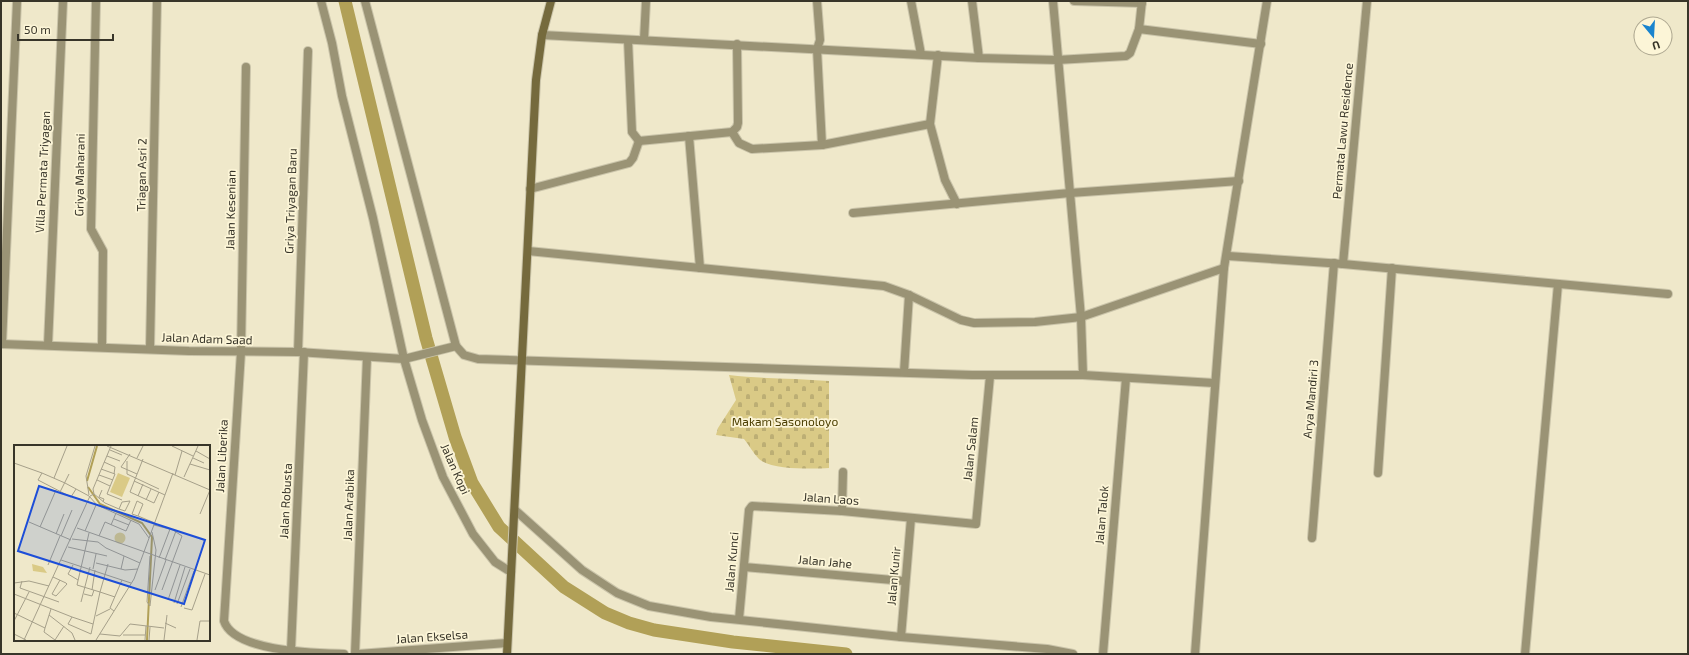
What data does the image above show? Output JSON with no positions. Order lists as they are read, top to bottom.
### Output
{
  "streets": {
    "street": [
      "Permata Lawu Residence",
      "Villa Permata Triyagan",
      "Griya Maharani",
      "Triagan Asri 2",
      "Griya Triyagan Baru",
      "Jalan Kesenian",
      "Jalan Adam Saad",
      "Arya Mandiri 3",
      "Jalan Salam",
      "Jalan Liberika",
      "Jalan Kopi",
      "Jalan Laos",
      "Jalan Robusta",
      "Jalan Arabika",
      "Jalan Talok",
      "Jalan Kunci",
      "Jalan Jahe",
      "Jalan Kunir",
      "Jalan Ekselsa"
    ]
  },
  "crossings": [
    ["Villa Permata Triyagan", "Jalan Adam Saad"],
    ["Griya Maharani", "Jalan Adam Saad"],
    ["Triagan Asri 2", "Jalan Adam Saad"],
    ["Griya Triyagan Baru", "Jalan Adam Saad"],
    ["Griya Triyagan Baru", "Jalan Robusta"],
    ["Jalan Kesenian", "Jalan Adam Saad"],
    ["Jalan Kesenian", "Jalan Liberika"],
    ["Jalan Adam Saad", "Jalan Liberika"],
    ["Jalan Adam Saad", "Jalan Kopi"],
    ["Jalan Adam Saad", "Jalan Robusta"],
    ["Jalan Adam Saad", "Jalan Arabika"],
    ["Jalan Salam", "Jalan Laos"],
    ["Jalan Liberika", "Jalan Robusta"],
    ["Jalan Laos", "Jalan Kunci"],
    ["Jalan Laos", "Jalan Kunir"],
    ["Jalan Arabika", "Jalan Ekselsa"],
    ["Jalan Kunci", "Jalan Jahe"],
    ["Jalan Jahe", "Jalan Kunir"]
  ],
  "parks": ["Makam Sasonoloyo"],
  "scale_bar": "50 m",
  "north": "bottom"
}
